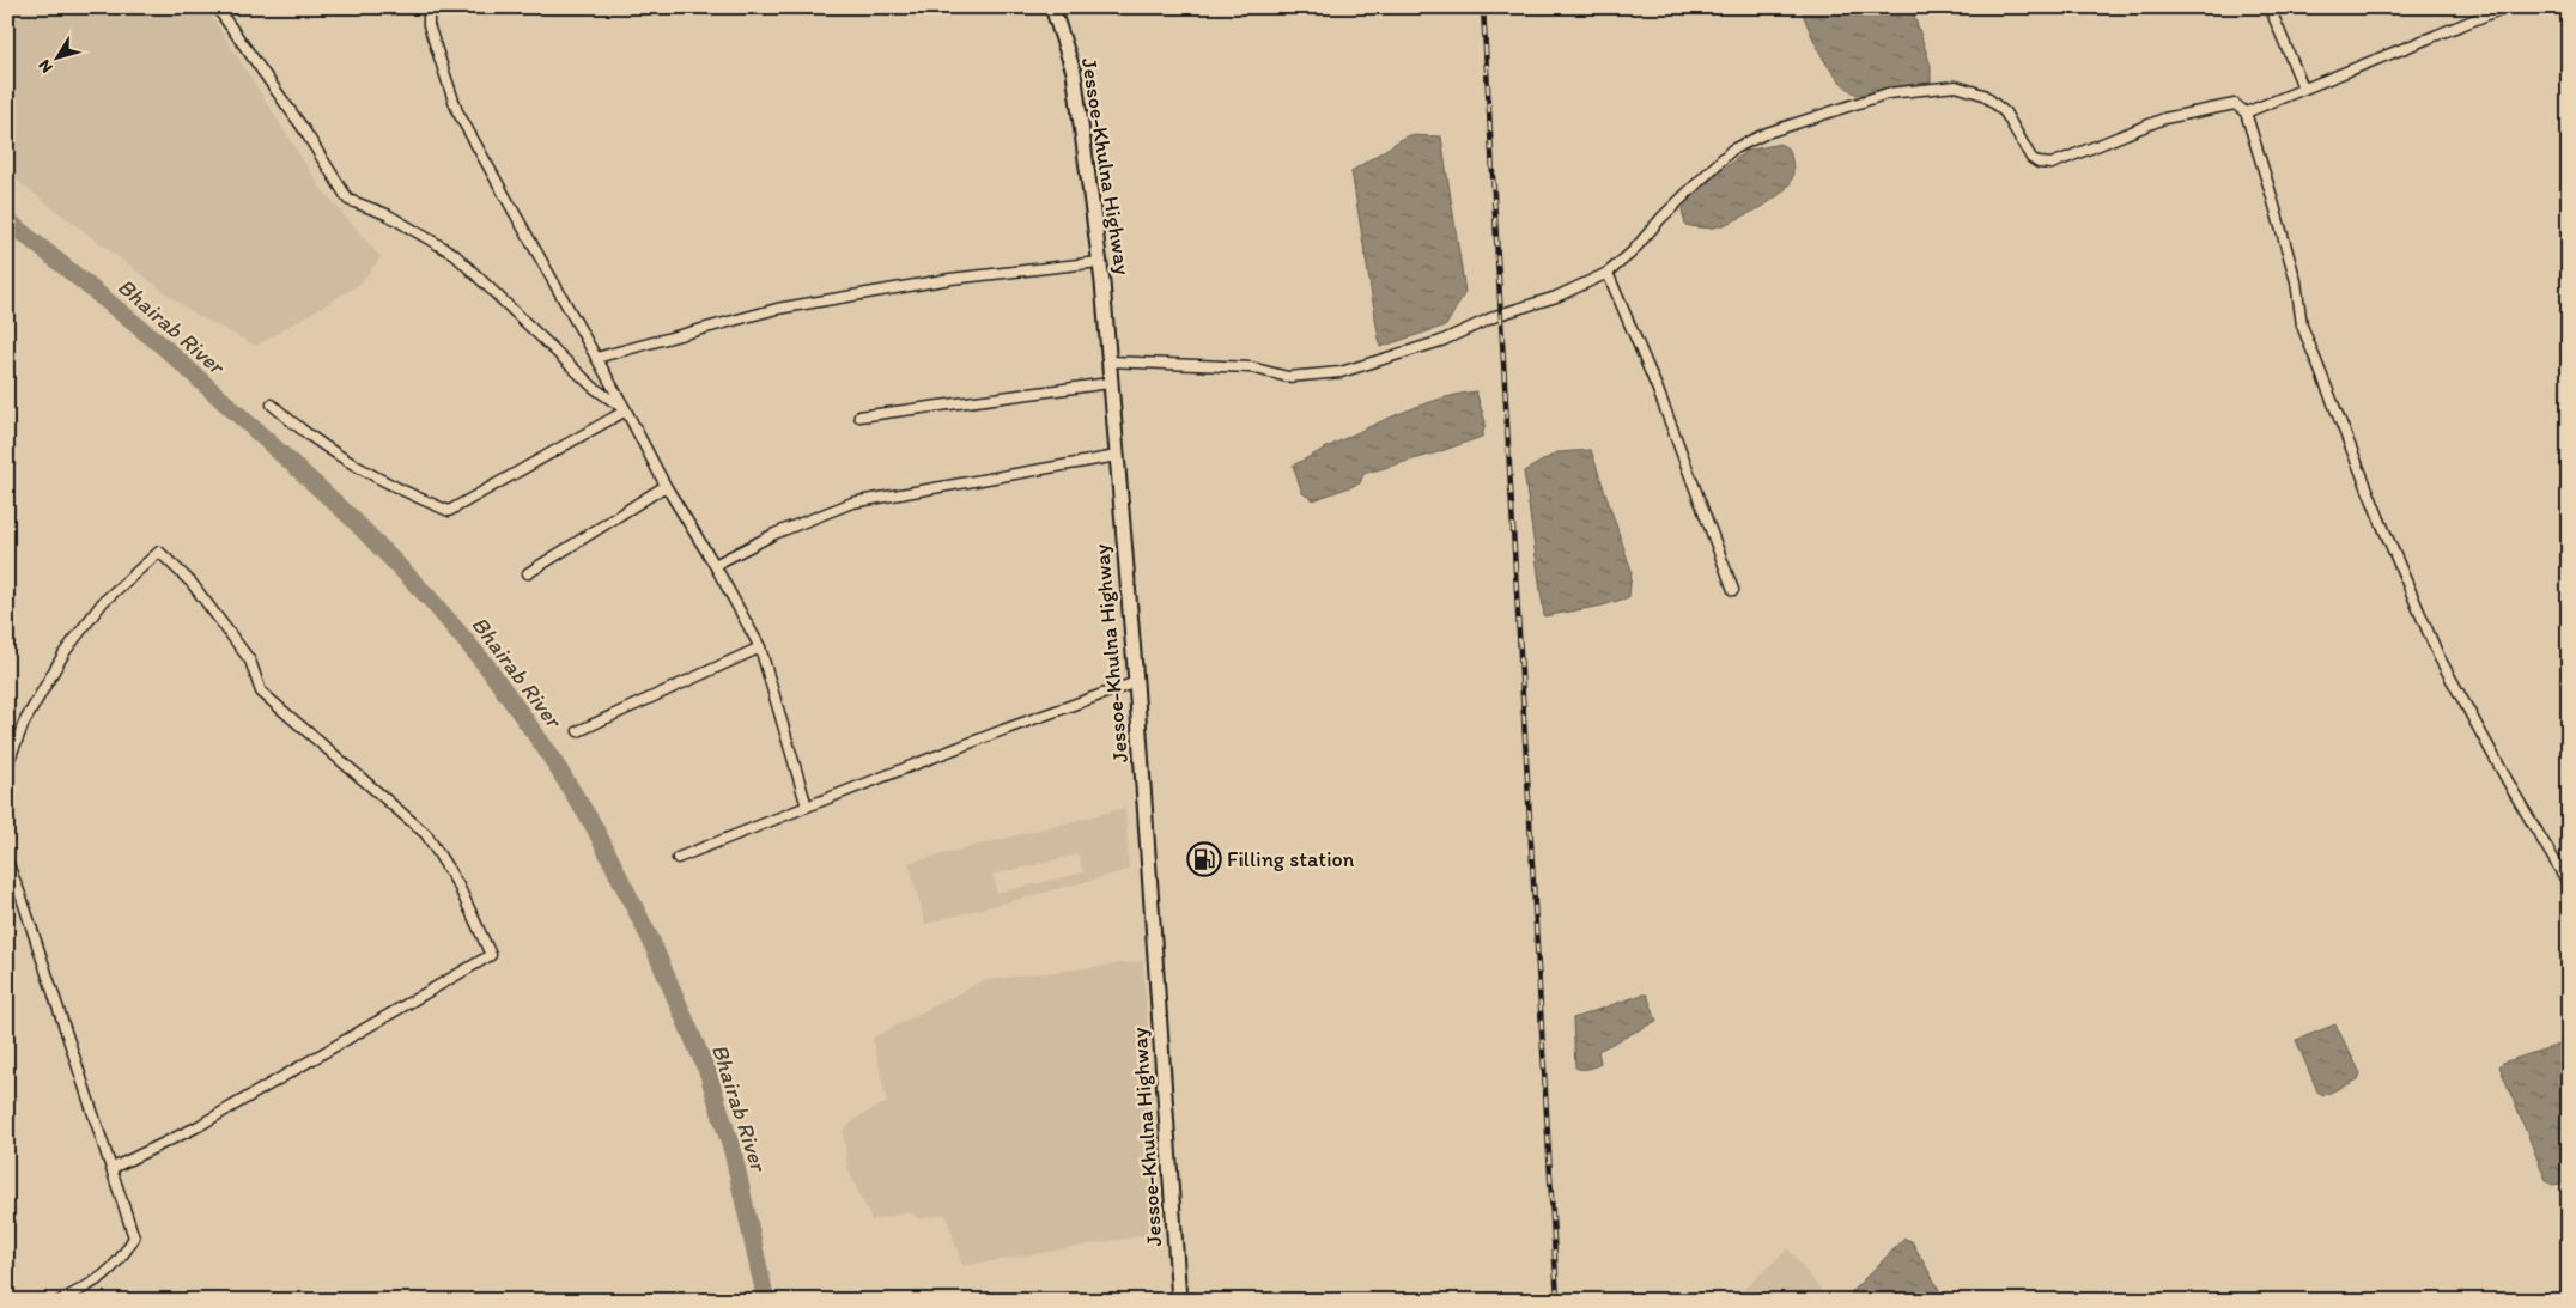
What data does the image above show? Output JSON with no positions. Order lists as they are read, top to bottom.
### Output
{
  "streets": {
    "highway": ["Jessoe-Khulna Highway"]
  },
  "water": ["Bhairab River"],
  "places": {
    "fuel station": ["Filling station"]
  },
  "north": "bottom left"
}
